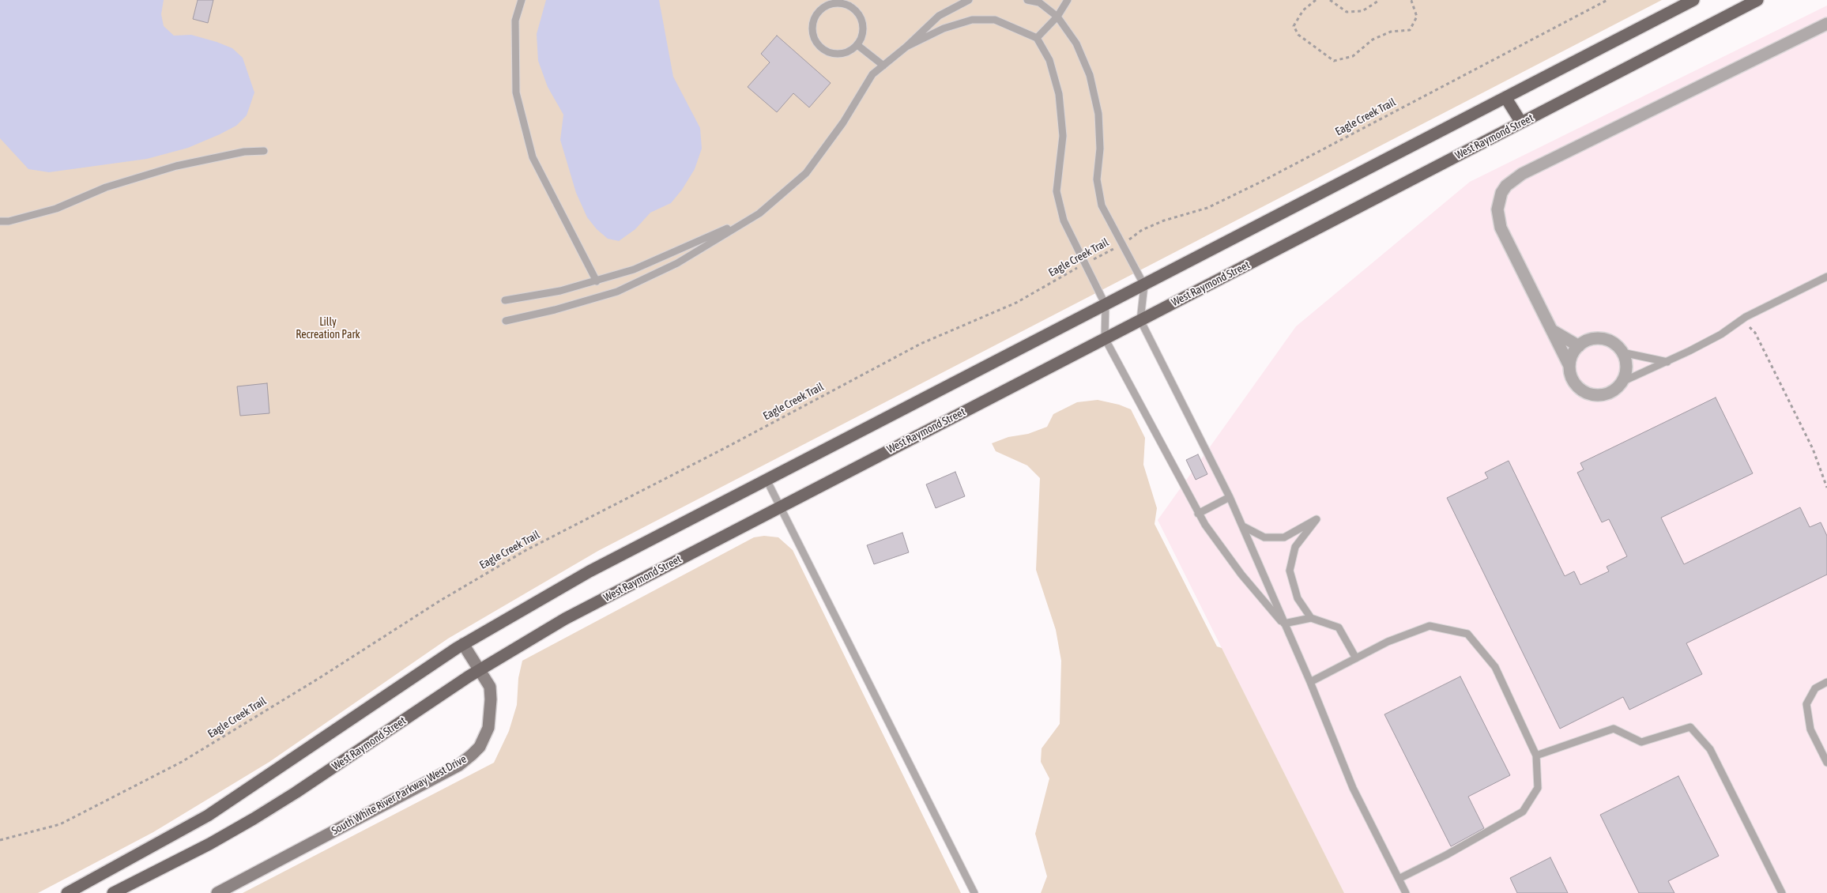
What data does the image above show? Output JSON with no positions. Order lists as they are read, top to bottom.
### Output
{
  "streets": {
    "main road": ["West Raymond Street"],
    "street": ["South White River Parkway West Drive"],
    "path": ["Eagle Creek Trail"]
  },
  "crossings": [
    ["West Raymond Street", "South White River Parkway West Drive"]
  ],
  "parks": ["Lilly Recreation Park"]
}
